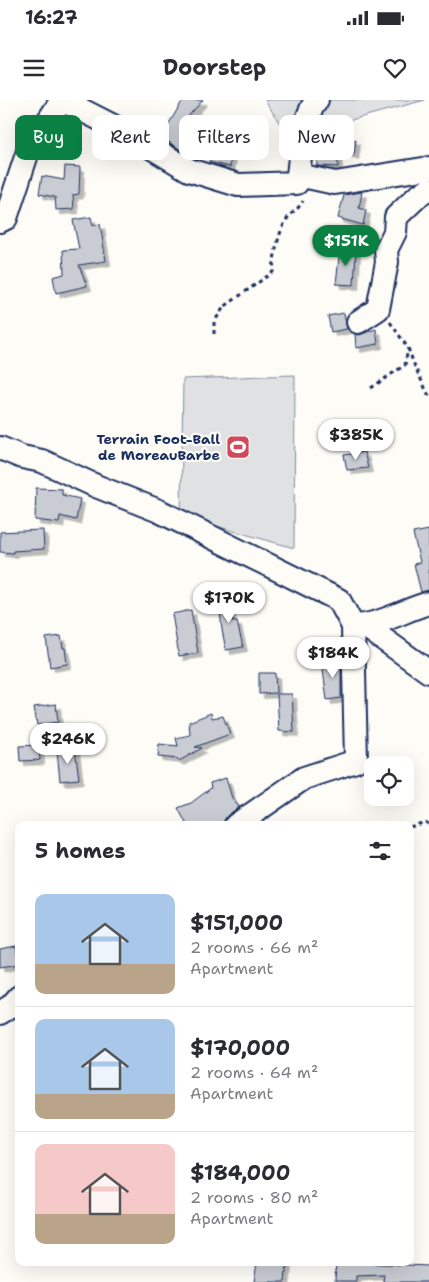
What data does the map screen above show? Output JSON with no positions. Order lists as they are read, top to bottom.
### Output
{
  "places": {
    "sports": ["Terrain Foot-Ball de MoreauBarbe"]
  },
  "page": {
    "status": "16:27",
    "header": "Doorstep",
    "chip": [
      "Buy",
      "Rent",
      "Filters",
      "New"
    ],
    "price": [
      "$151K",
      "$385K",
      "$170K",
      "$184K",
      "$246K"
    ],
    "heading": "5 homes",
    "list": [
      {
        "name": "$151,000",
        "note": "2 rooms · 66 m² · Apartment"
      },
      {
        "name": "$170,000",
        "note": "2 rooms · 64 m² · Apartment"
      },
      {
        "name": "$184,000",
        "note": "2 rooms · 80 m² · Apartment"
      }
    ]
  }
}
